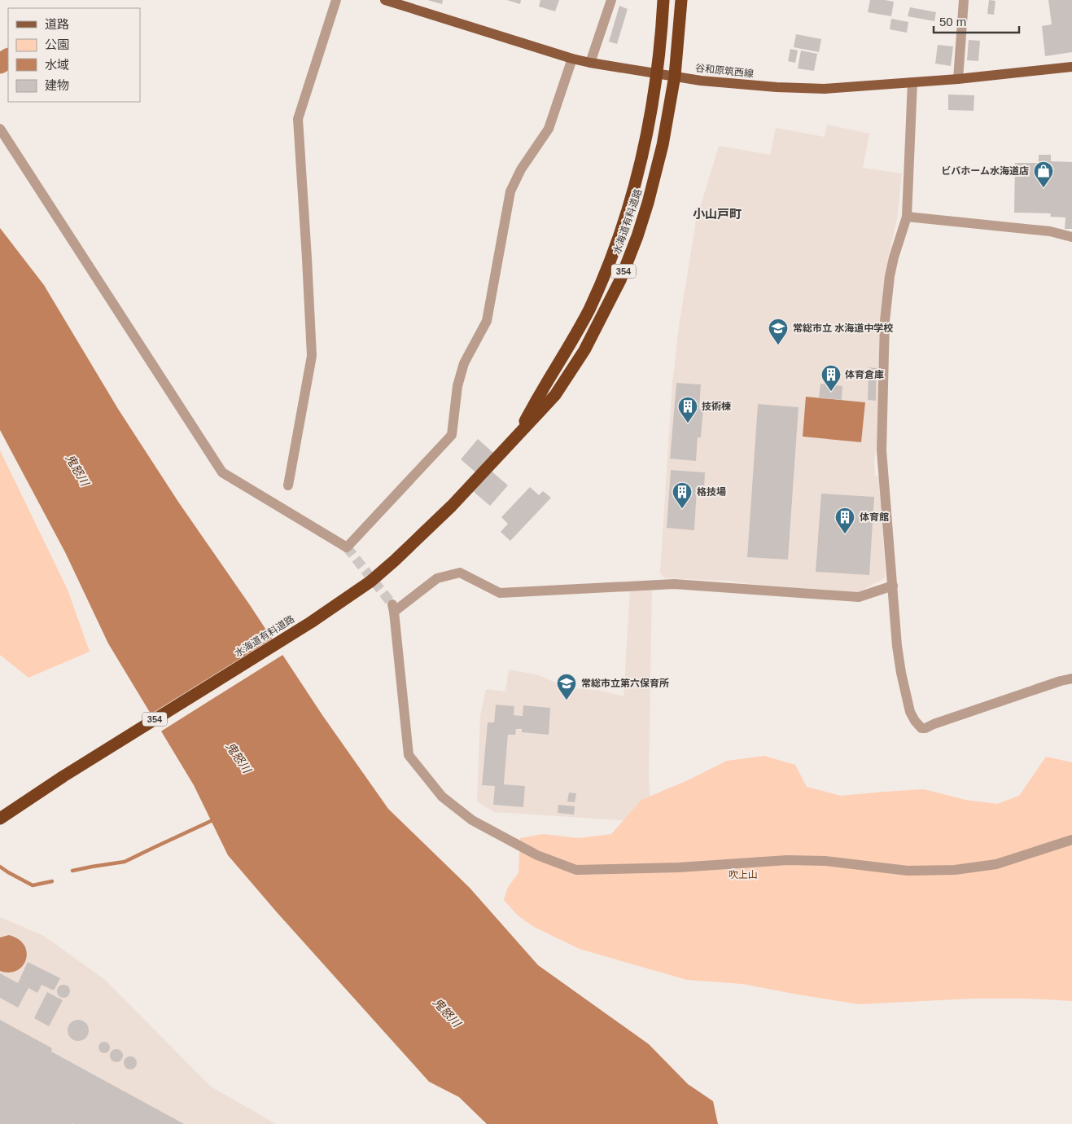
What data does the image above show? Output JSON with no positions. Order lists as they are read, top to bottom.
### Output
{
  "streets": {
    "highway": ["水海道有料道路", "354"],
    "main road": ["谷和原筑西線"]
  },
  "crossings": [
    ["谷和原筑西線", "水海道有料道路"],
    ["谷和原筑西線", "354"],
    ["水海道有料道路", "354"]
  ],
  "districts": ["小山戸町"],
  "water": ["鬼怒川"],
  "parks": ["吹上山"],
  "places": {
    "shop": ["ビバホーム水海道店"],
    "school or university": ["常総市立 水海道中学校", "常総市立第六保育所"],
    "building": [
      "体育倉庫",
      "技術棟",
      "格技場",
      "体育館"
    ]
  },
  "legend": [
    "道路",
    "公園",
    "水域",
    "建物"
  ],
  "scale_bar": "50 m"
}
